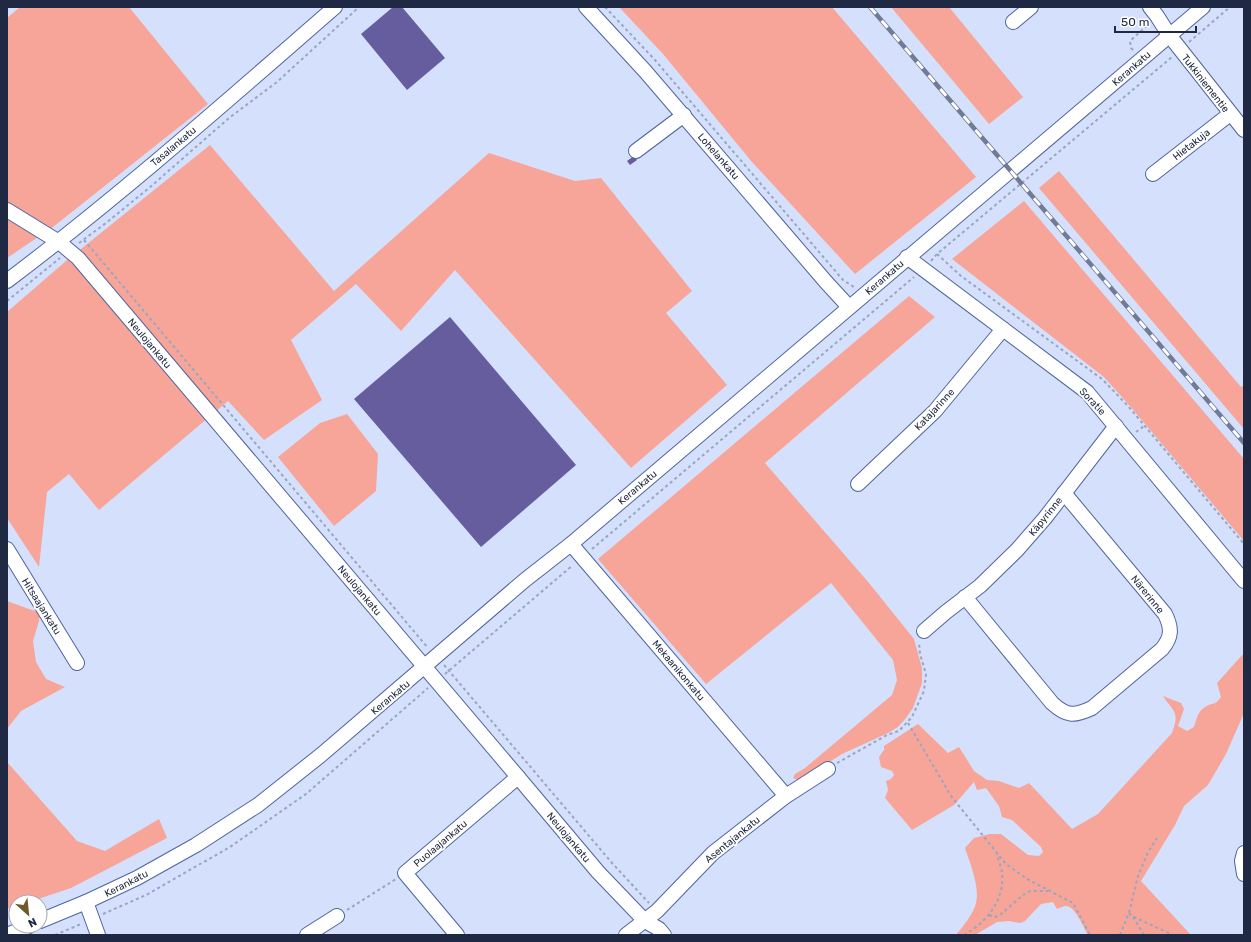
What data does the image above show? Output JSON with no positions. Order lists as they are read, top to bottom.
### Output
{
  "streets": {
    "street": [
      "Kerankatu",
      "Tukkiniementie",
      "Hietakuja",
      "Tasalankatu",
      "Lohelankatu",
      "Neulojankatu",
      "Soratie",
      "Katajarinne",
      "Käpyrinne",
      "Närerinne",
      "Hitsaajankatu",
      "Mekaanikonkatu",
      "Asentajankatu",
      "Puolaajankatu"
    ]
  },
  "crossings": [
    ["Kerankatu", "Tukkiniementie"],
    ["Kerankatu", "Lohelankatu"],
    ["Kerankatu", "Neulojankatu"],
    ["Kerankatu", "Soratie"],
    ["Kerankatu", "Mekaanikonkatu"],
    ["Tukkiniementie", "Hietakuja"],
    ["Tasalankatu", "Neulojankatu"],
    ["Neulojankatu", "Asentajankatu"],
    ["Neulojankatu", "Puolaajankatu"],
    ["Soratie", "Katajarinne"],
    ["Soratie", "Käpyrinne"],
    ["Käpyrinne", "Närerinne"],
    ["Mekaanikonkatu", "Asentajankatu"]
  ],
  "scale_bar": "50 m",
  "north": "bottom right"
}
